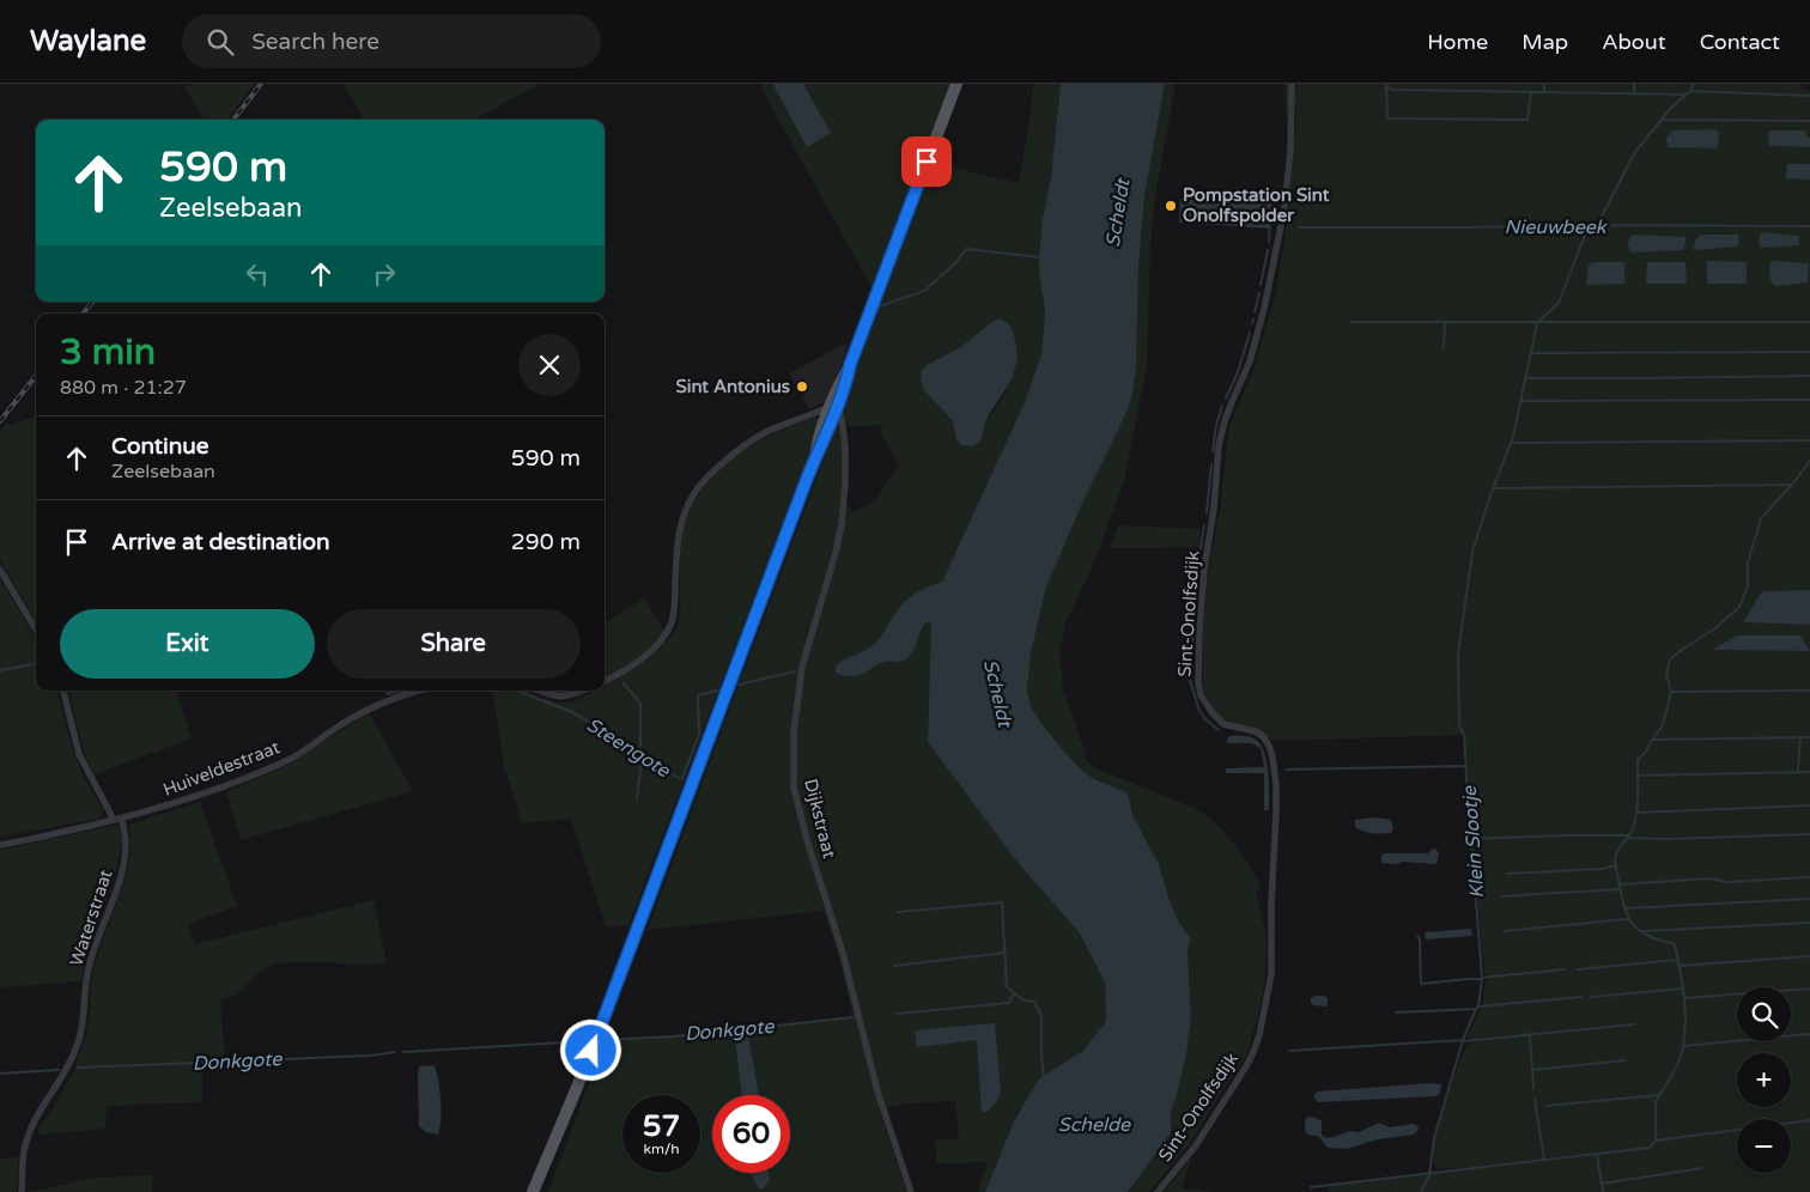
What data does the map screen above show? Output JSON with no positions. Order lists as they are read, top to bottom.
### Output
{
  "streets": {
    "street": [
      "Sint-Onolfsdijk",
      "Huiveldestraat",
      "Dijkstraat",
      "Waterstraat"
    ]
  },
  "crossings": [
    ["Huiveldestraat", "Waterstraat"]
  ],
  "water": [
    "Scheldt",
    "Nieuwbeek",
    "Steengote",
    "Klein Slootje",
    "Donkgote",
    "Schelde"
  ],
  "places": ["Pompstation Sint Onolfspolder", "Sint Antonius"],
  "page": {
    "header": "Waylane",
    "search": "Search here",
    "nav": [
      "Home",
      "Map",
      "About",
      "Contact"
    ],
    "turn": ["590 m", "Zeelsebaan"],
    "heading": ["3 min", "880 m · 21:27"],
    "list": [
      {
        "name": "Continue",
        "note": "Zeelsebaan",
        "value": "590 m"
      },
      {
        "name": "Arrive at destination",
        "value": "290 m"
      }
    ],
    "buttons": ["Exit", "Share"],
    "map_buttons": ["+", "−"],
    "speed": "57 km/h",
    "limit": "60"
  }
}
